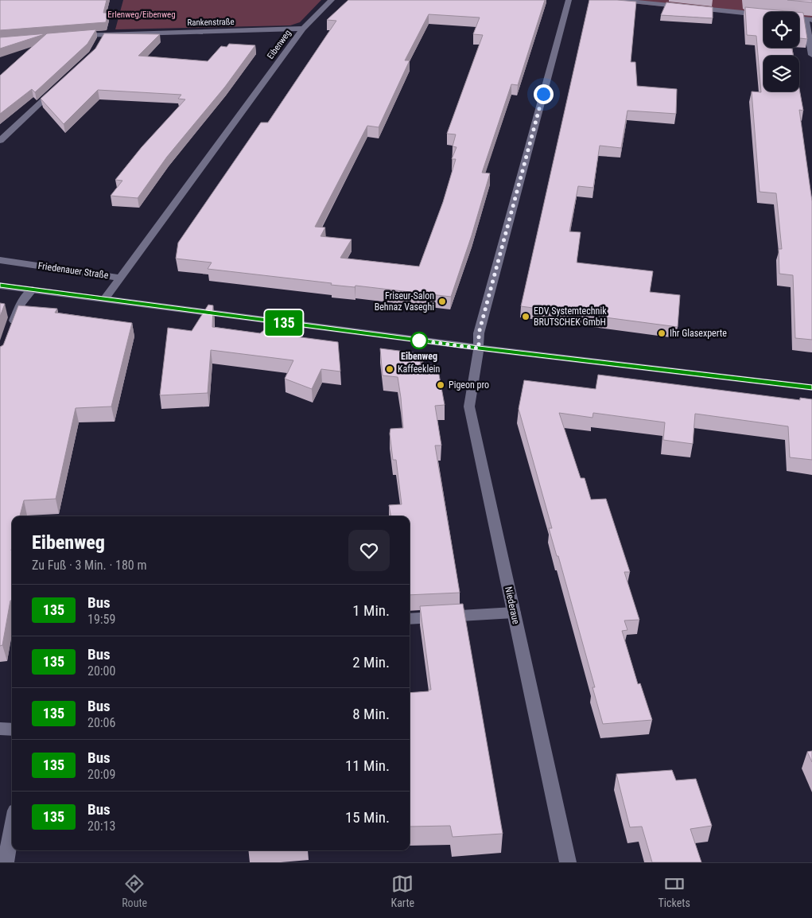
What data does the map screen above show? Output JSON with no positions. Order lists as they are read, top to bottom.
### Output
{
  "streets": {
    "street": [
      "Rankenstraße",
      "Eibenweg",
      "Friedenauer Straße",
      "Niederaue"
    ]
  },
  "crossings": [
    ["Rankenstraße", "Eibenweg"],
    ["Eibenweg", "Friedenauer Straße"]
  ],
  "parks": ["Erlenweg/Eibenweg"],
  "places": [
    "Friseur-Salon Behnaz Vaseghi",
    "EDV Systemtechnik BRUTSCHEK GmbH",
    "Ihr Glasexperte",
    "Eibenweg",
    "Kaffeeklein",
    "Pigeon pro"
  ],
  "lines": ["bus line 135"],
  "page": {
    "on_map": "135",
    "heading": ["Eibenweg", "Zu Fuß · 3 Min. · 180 m"],
    "list": [
      {
        "mark": "135",
        "name": "Bus",
        "note": "19:59",
        "value": "1 Min."
      },
      {
        "mark": "135",
        "name": "Bus",
        "note": "20:00",
        "value": "2 Min."
      },
      {
        "mark": "135",
        "name": "Bus",
        "note": "20:06",
        "value": "8 Min."
      },
      {
        "mark": "135",
        "name": "Bus",
        "note": "20:09",
        "value": "11 Min."
      },
      {
        "mark": "135",
        "name": "Bus",
        "note": "20:13",
        "value": "15 Min."
      }
    ],
    "tabs": ["Route", "Karte", "Tickets"]
  }
}
